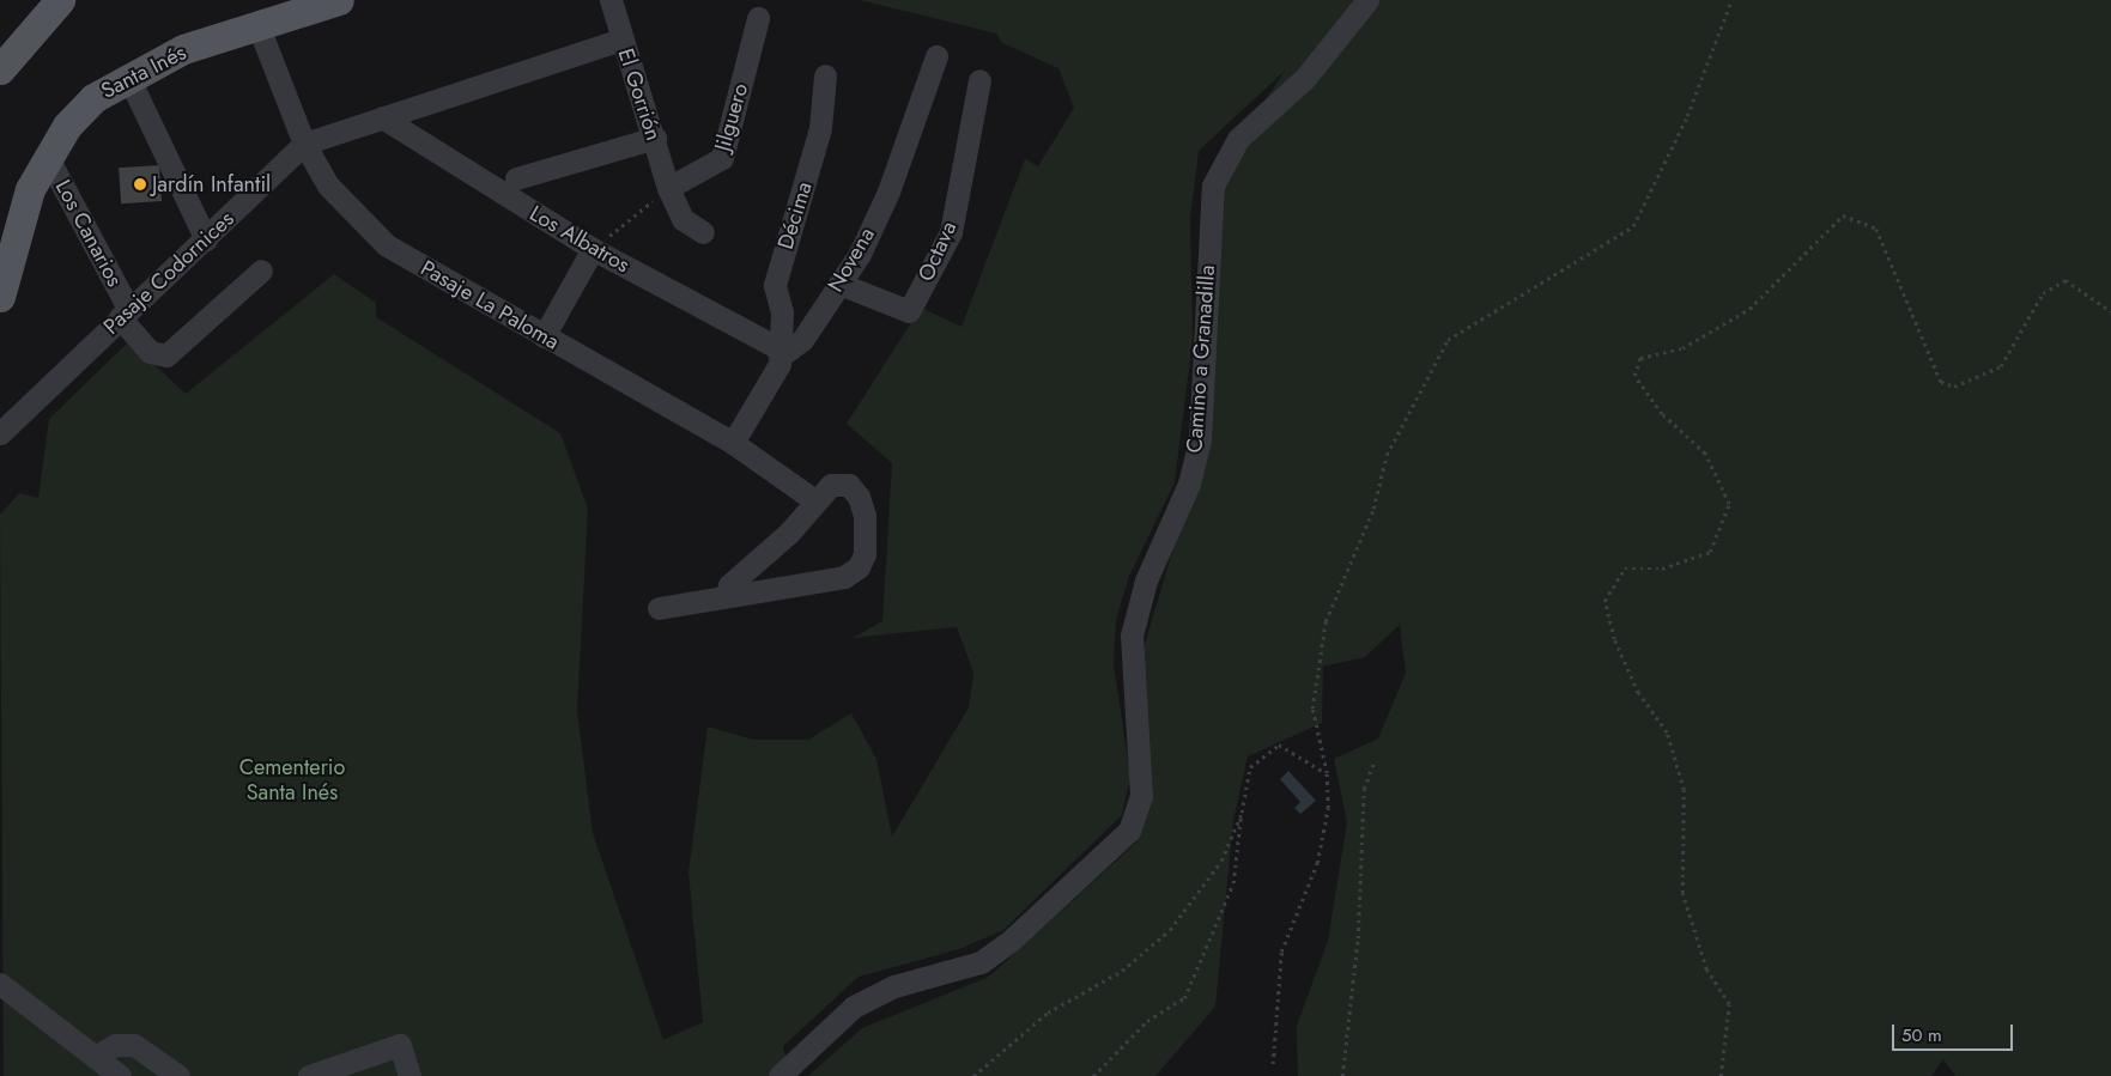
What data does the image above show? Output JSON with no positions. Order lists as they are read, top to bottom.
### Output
{
  "streets": {
    "main road": ["Santa Inés"],
    "street": [
      "El Gorrión",
      "Jilguero",
      "Décima",
      "Los Canarios",
      "Los Albatros",
      "Octava",
      "Novena",
      "Pasaje Codornices",
      "Pasaje La Paloma",
      "Camino a Granadilla"
    ]
  },
  "crossings": [
    ["Santa Inés", "Los Canarios"],
    ["Santa Inés", "Pasaje La Paloma"],
    ["El Gorrión", "Jilguero"],
    ["El Gorrión", "Pasaje Codornices"],
    ["Décima", "Los Albatros"],
    ["Décima", "Novena"],
    ["Los Canarios", "Pasaje Codornices"],
    ["Los Albatros", "Novena"],
    ["Los Albatros", "Pasaje Codornices"],
    ["Octava", "Novena"],
    ["Novena", "Pasaje La Paloma"],
    ["Pasaje Codornices", "Pasaje La Paloma"]
  ],
  "parks": ["Cementerio Santa Inés"],
  "places": ["Jardín Infantil"],
  "scale_bar": "50 m"
}
